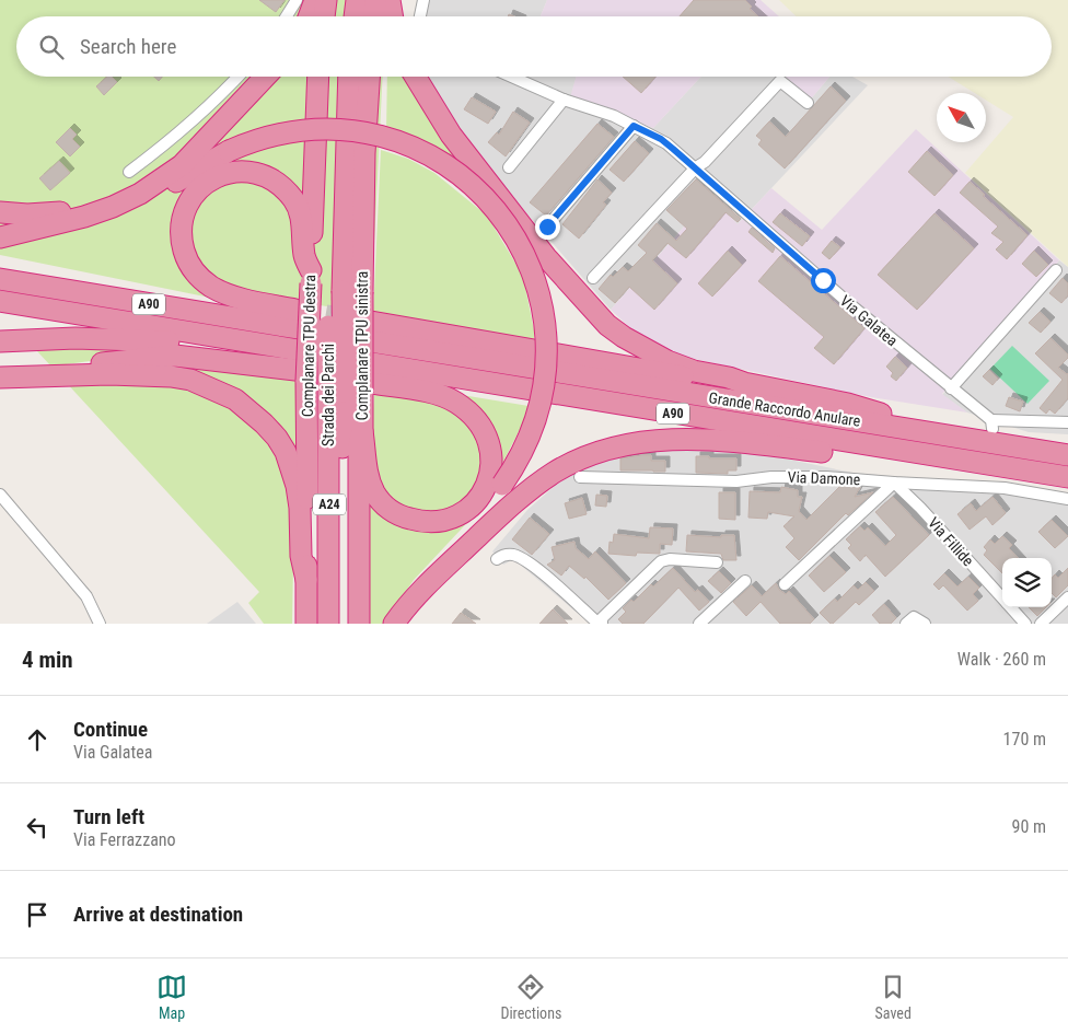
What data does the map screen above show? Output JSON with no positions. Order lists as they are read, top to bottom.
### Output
{
  "streets": {
    "highway": [
      "A90",
      "Complanare TPU destra",
      "Complanare TPU sinistra",
      "Strada dei Parchi",
      "Grande Raccordo Anulare",
      "A24"
    ],
    "street": ["Via Galatea", "Via Damone", "Via Fillide"]
  },
  "crossings": [
    ["A90", "Complanare TPU destra"],
    ["A90", "Complanare TPU sinistra"],
    ["A90", "Strada dei Parchi"],
    ["Complanare TPU destra", "Complanare TPU sinistra"],
    ["Complanare TPU destra", "Strada dei Parchi"],
    ["Complanare TPU sinistra", "Strada dei Parchi"],
    ["Complanare TPU sinistra", "Grande Raccordo Anulare"],
    ["Strada dei Parchi", "Grande Raccordo Anulare"],
    ["Via Damone", "Via Fillide"]
  ],
  "north": "top left",
  "page": {
    "search": "Search here",
    "heading": ["4 min", "Walk · 260 m"],
    "list": [
      ["Continue", "Via Galatea", "170 m"],
      ["Turn left", "Via Ferrazzano", "90 m"],
      "Arrive at destination"
    ],
    "nav": ["Map", "Directions", "Saved"]
  }
}
